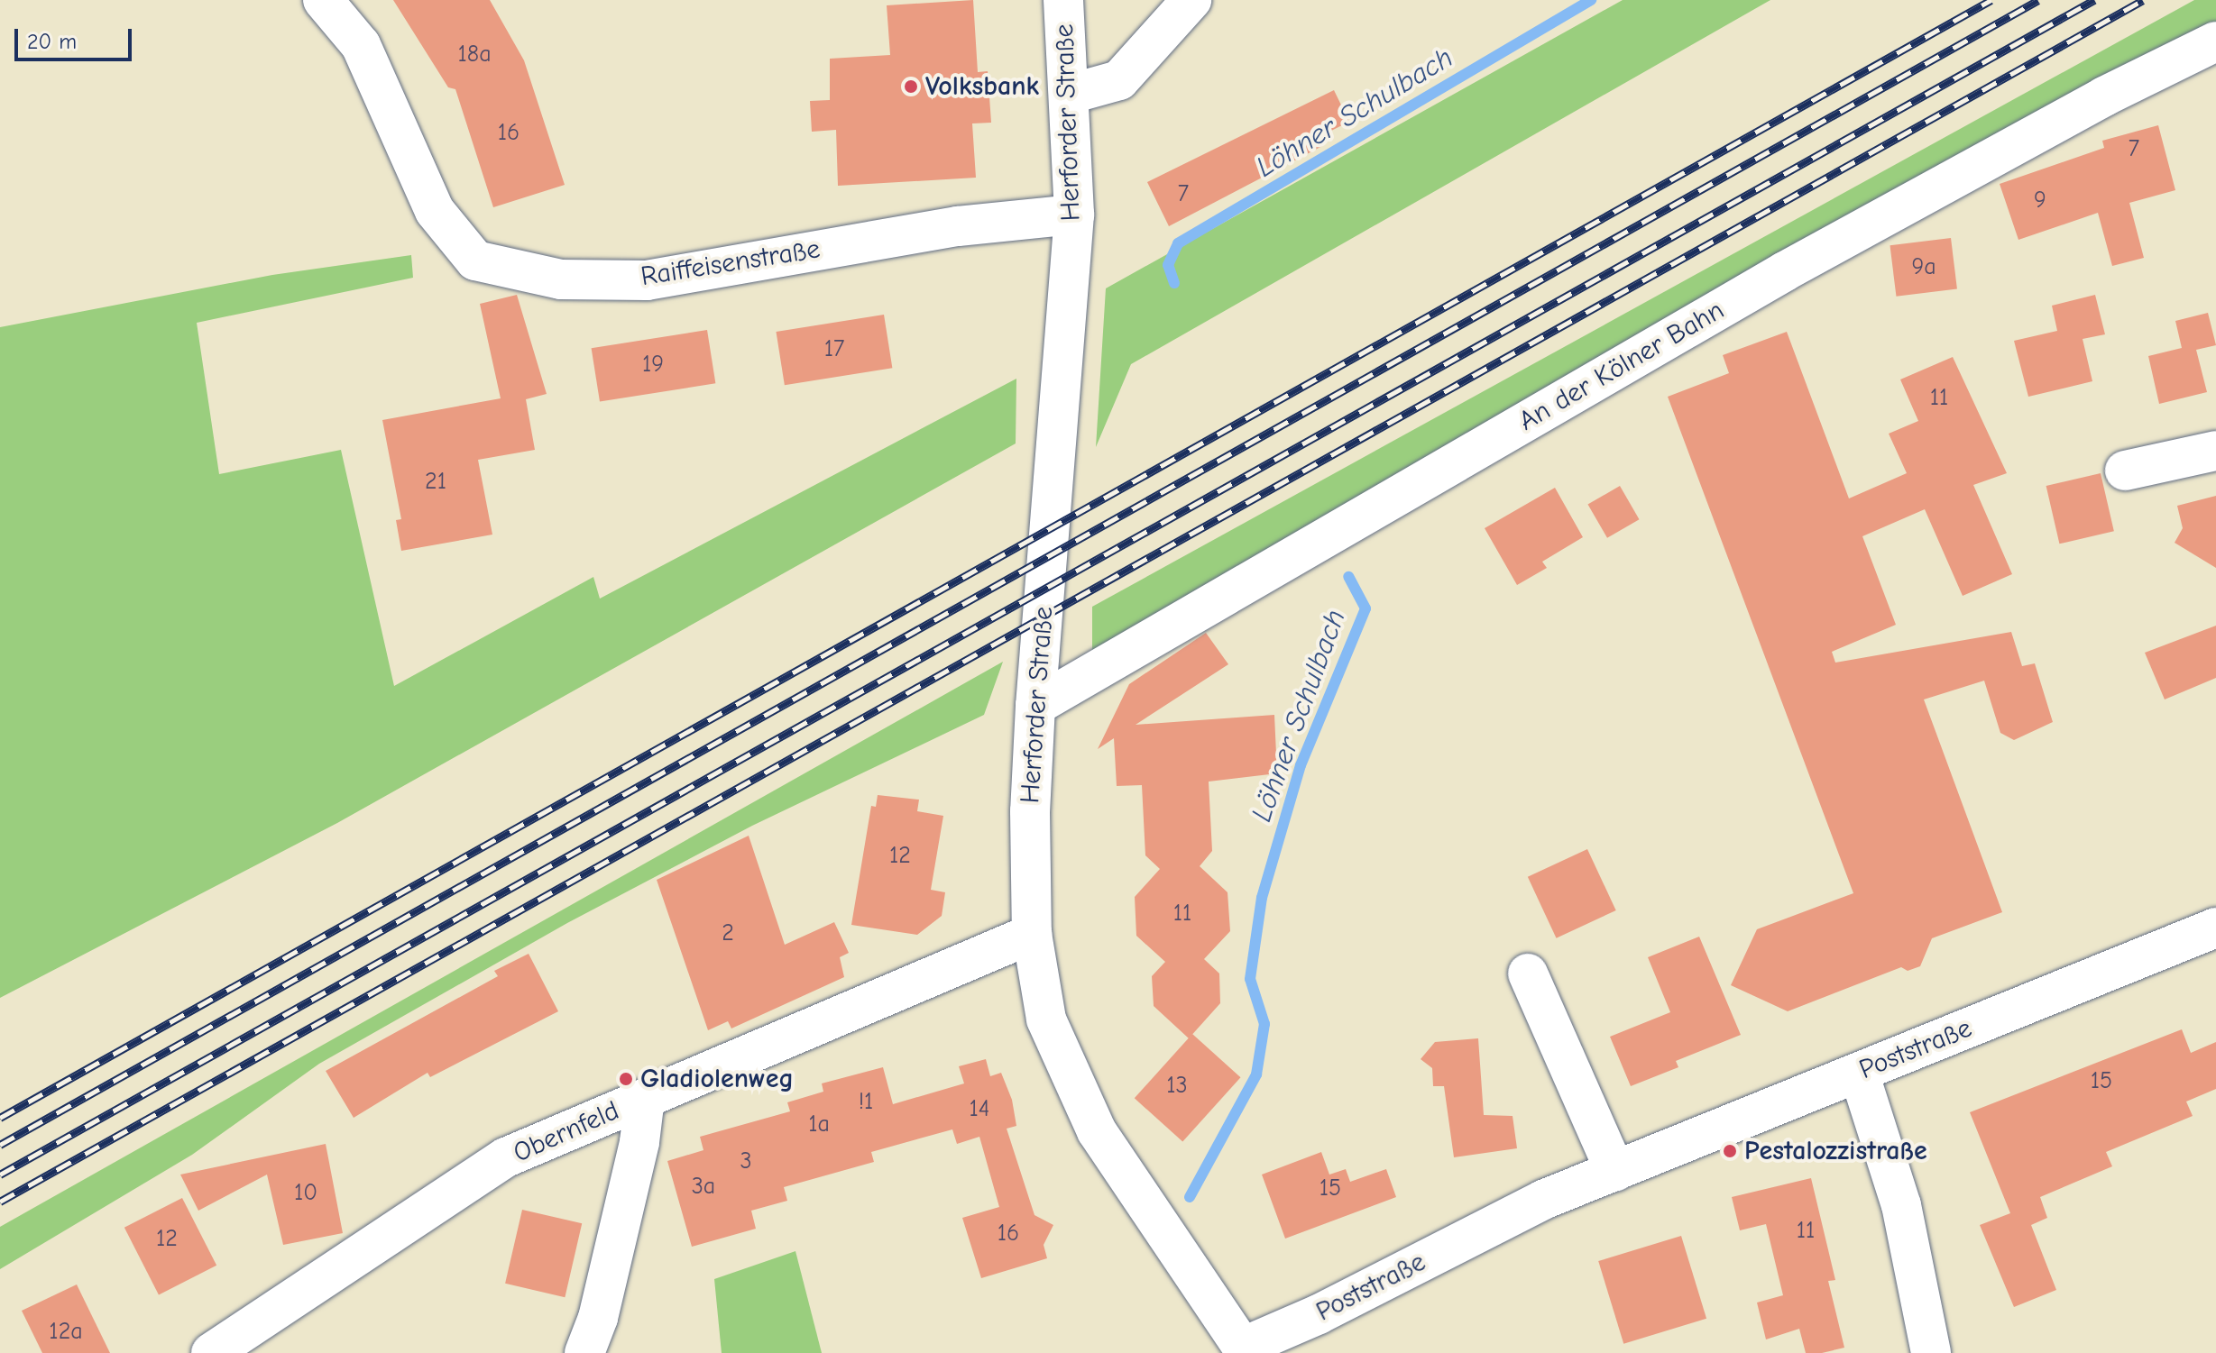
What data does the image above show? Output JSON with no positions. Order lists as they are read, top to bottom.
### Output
{
  "streets": {
    "street": [
      "Herforder Straße",
      "Raiffeisenstraße",
      "An der Kölner Bahn",
      "Poststraße",
      "Obernfeld"
    ]
  },
  "crossings": [
    ["Herforder Straße", "Raiffeisenstraße"],
    ["Herforder Straße", "An der Kölner Bahn"],
    ["Herforder Straße", "Poststraße"],
    ["Herforder Straße", "Obernfeld"]
  ],
  "water": ["Löhner Schulbach"],
  "places": ["Volksbank", "Gladiolenweg", "Pestalozzistraße"],
  "house_numbers": [
    "18a",
    "16",
    "7",
    "7",
    "9",
    "9a",
    "17",
    "19",
    "11",
    "21",
    "12",
    "11",
    "2",
    "15",
    "13",
    "!1",
    "14",
    "1a",
    "3",
    "3a",
    "15",
    "10",
    "11",
    "16",
    "12",
    "12a"
  ],
  "scale_bar": "20 m"
}
